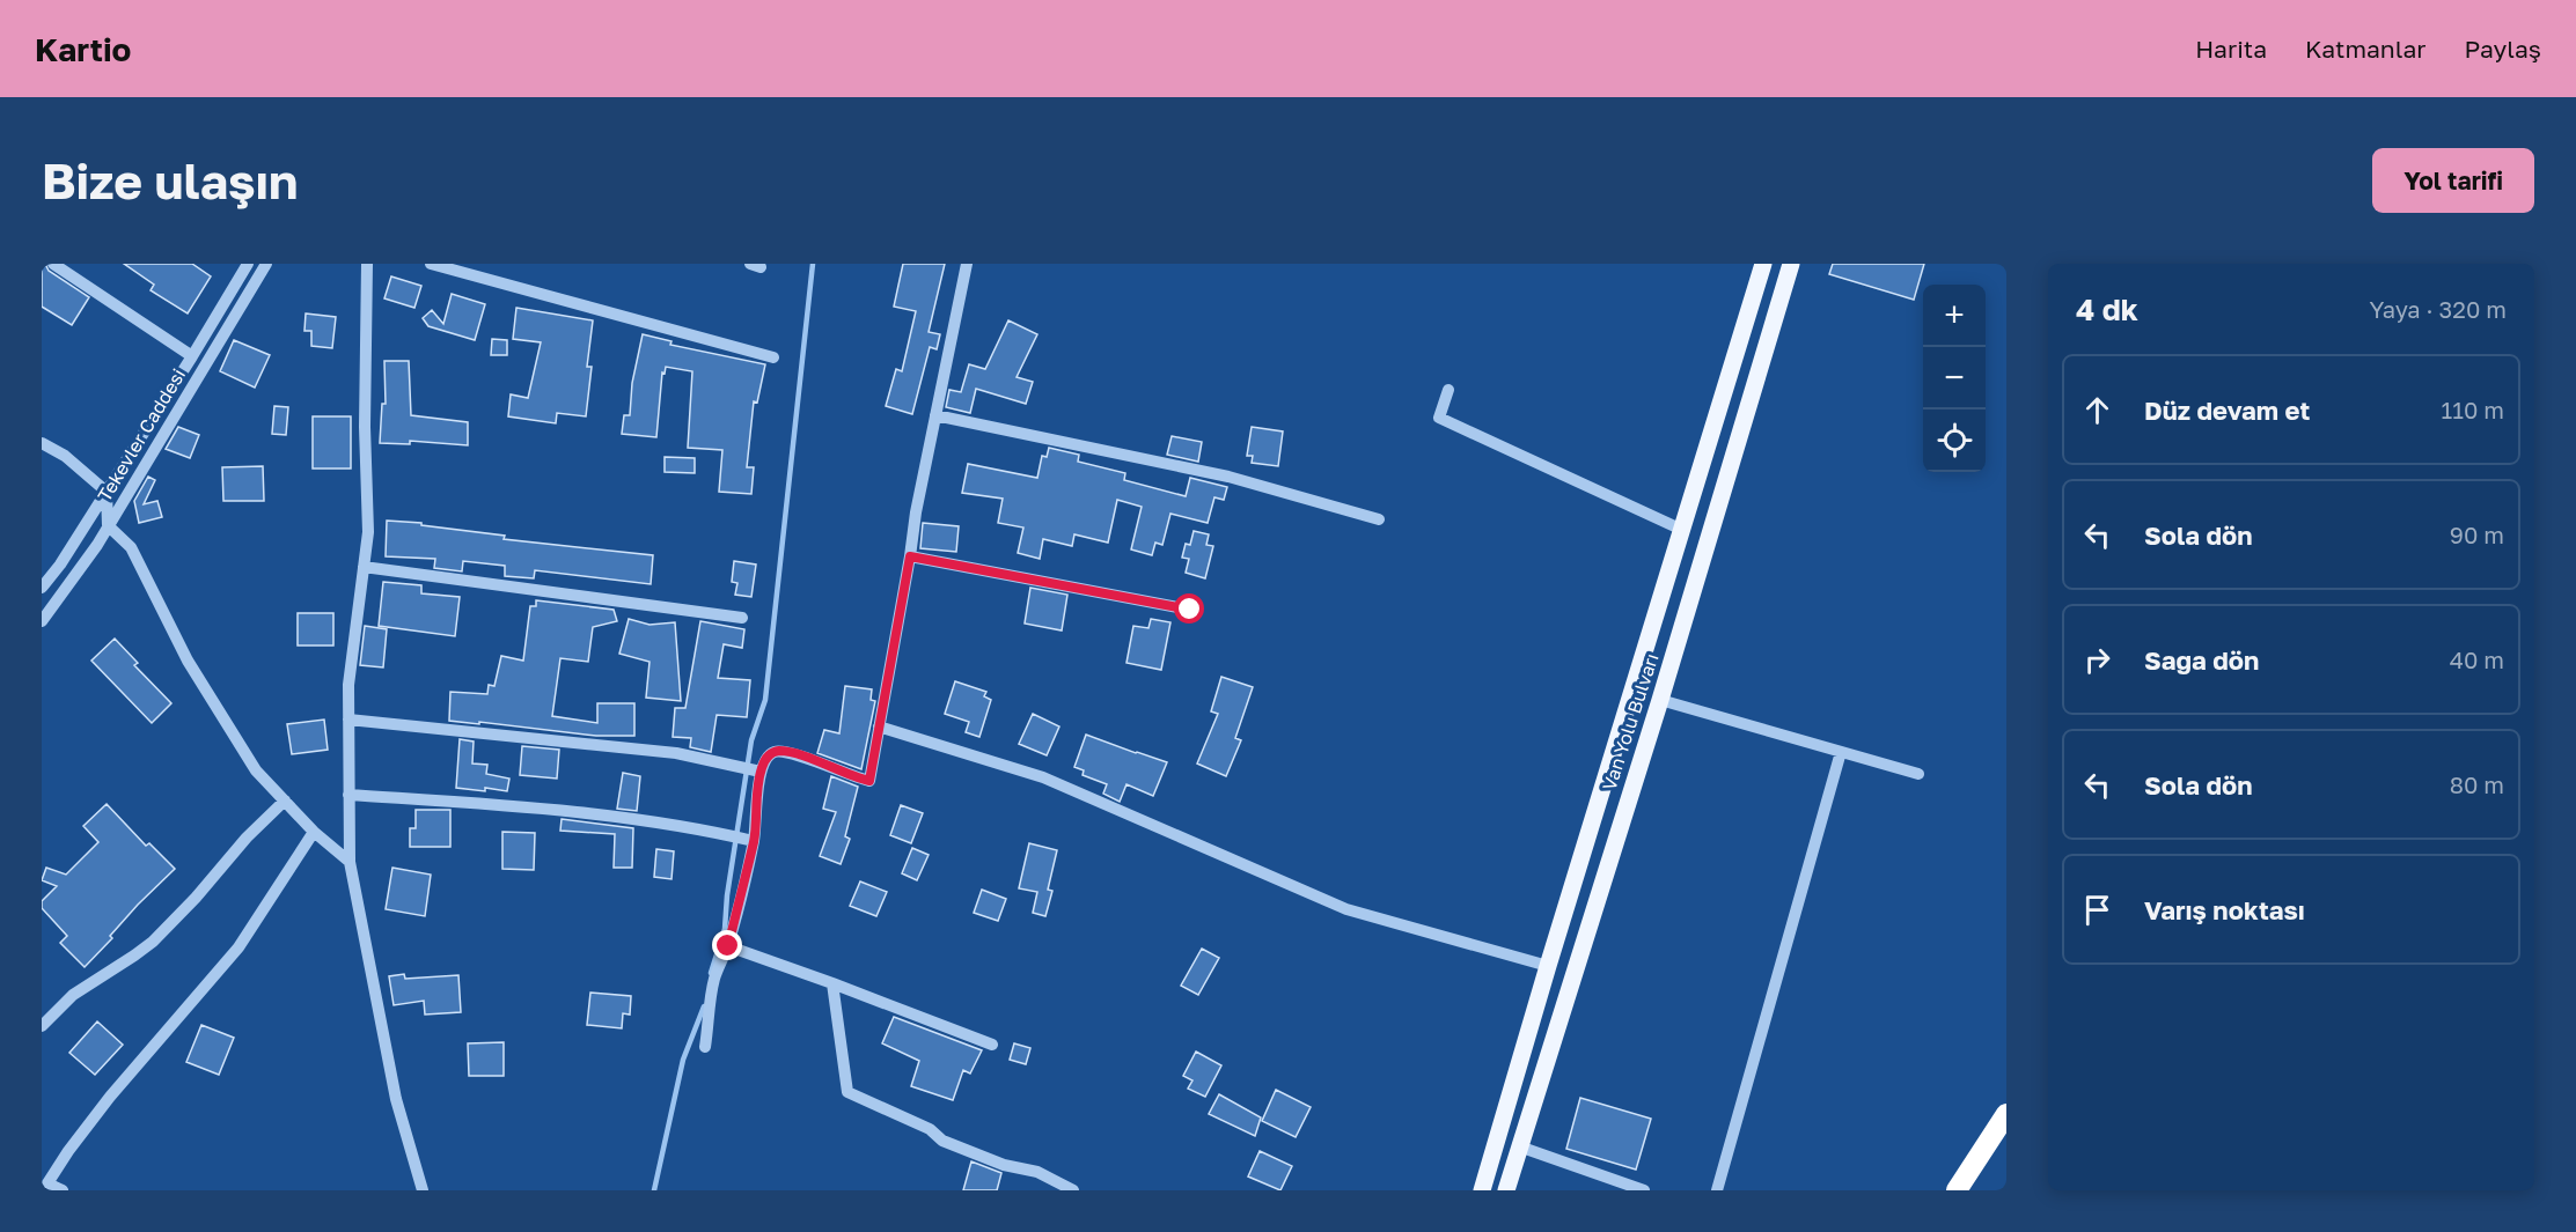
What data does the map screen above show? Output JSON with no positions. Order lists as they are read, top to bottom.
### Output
{
  "streets": {
    "main road": ["Van Yolu Bulvarı"],
    "street": ["Tekevler Caddesi"]
  },
  "page": {
    "header": "Kartio",
    "nav": ["Harita", "Katmanlar", "Paylaş"],
    "buttons": "Yol tarifi",
    "title": "Bize ulaşın",
    "heading": ["4 dk", "Yaya · 320 m"],
    "map_buttons": ["+", "−"],
    "list": [
      ["Düz devam et", "110 m"],
      ["Sola dön", "90 m"],
      ["Sağa dön", "40 m"],
      ["Sola dön", "80 m"],
      "Varış noktası"
    ]
  }
}
